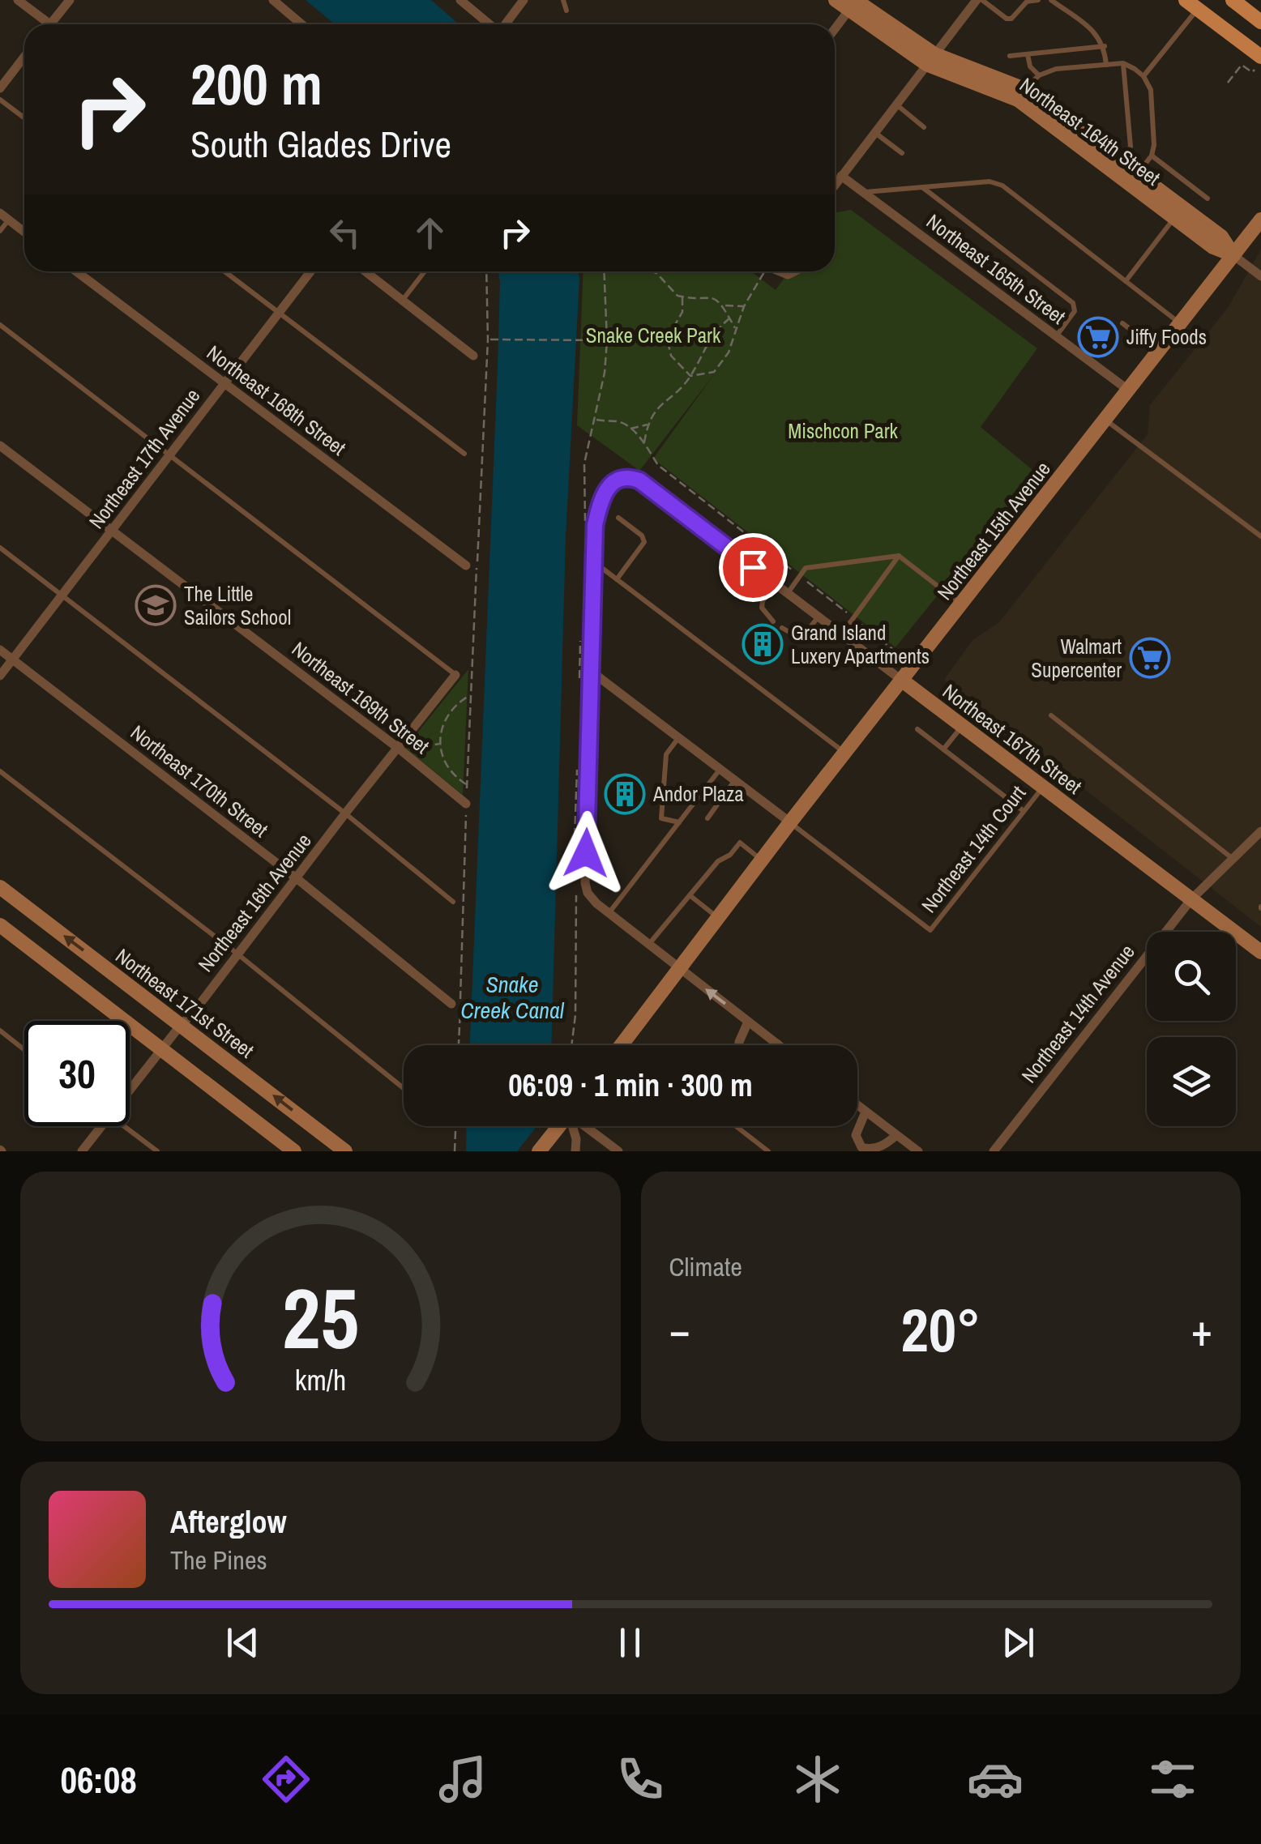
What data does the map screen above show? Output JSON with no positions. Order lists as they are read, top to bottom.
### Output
{
  "streets": {
    "street": [
      "Northeast 164th Street",
      "Northeast 165th Street",
      "Northeast 168th Street",
      "Northeast 17th Avenue",
      "Northeast 15th Avenue",
      "Northeast 169th Street",
      "Northeast 167th Street",
      "Northeast 170th Street",
      "Northeast 16th Avenue",
      "Northeast 171st Street",
      "Northeast 14th Avenue"
    ],
    "lane": ["Northeast 14th Court"]
  },
  "crossings": [
    ["Northeast 164th Street", "Northeast 15th Avenue"],
    ["Northeast 165th Street", "Northeast 15th Avenue"],
    ["Northeast 168th Street", "Northeast 17th Avenue"],
    ["Northeast 17th Avenue", "Northeast 169th Street"],
    ["Northeast 17th Avenue", "Northeast 170th Street"],
    ["Northeast 15th Avenue", "Northeast 167th Street"],
    ["Northeast 15th Avenue", "Northeast 14th Court"],
    ["Northeast 169th Street", "Northeast 16th Avenue"],
    ["Northeast 167th Street", "Northeast 14th Court"],
    ["Northeast 167th Street", "Northeast 14th Avenue"],
    ["Northeast 170th Street", "Northeast 16th Avenue"],
    ["Northeast 16th Avenue", "Northeast 171st Street"]
  ],
  "water": ["Snake Creek Canal"],
  "parks": ["Snake Creek Park", "Mischcon Park"],
  "places": {
    "supermarket": ["Jiffy Foods", "Walmart Supercenter"],
    "school or university": ["The Little Sailors School"],
    "building": ["Grand Island Luxery Apartments", "Andor Plaza"]
  },
  "page": {
    "turn": ["200 m", "South Glades Drive"],
    "limit": "30",
    "trip": "06:09 · 1 min · 300 m",
    "tile": "Climate",
    "heat": ["−", "20°", "+"],
    "song": ["Afterglow", "The Pines"],
    "tabs": "06:08",
    "gauge": ["25", "km/h"]
  }
}
